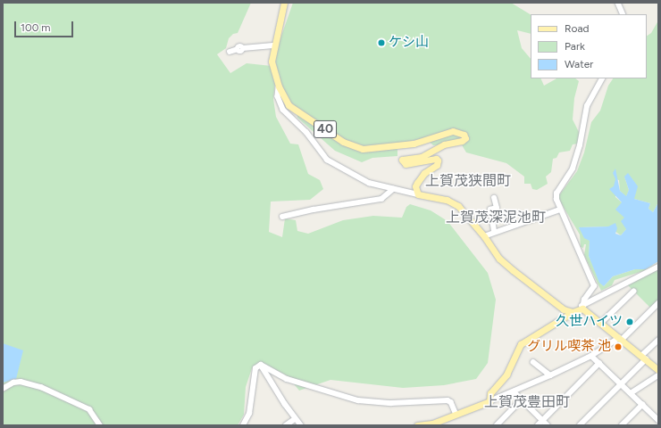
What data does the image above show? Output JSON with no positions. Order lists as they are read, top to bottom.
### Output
{
  "streets": {
    "main road": ["40"]
  },
  "districts": ["上賀茂狭間町", "上賀茂深泥池町", "上賀茂豊田町"],
  "places": ["ケシ山", "久世ハイツ", "グリル喫茶 池"],
  "legend": ["Road", "Park", "Water"],
  "scale_bar": "100 m"
}
